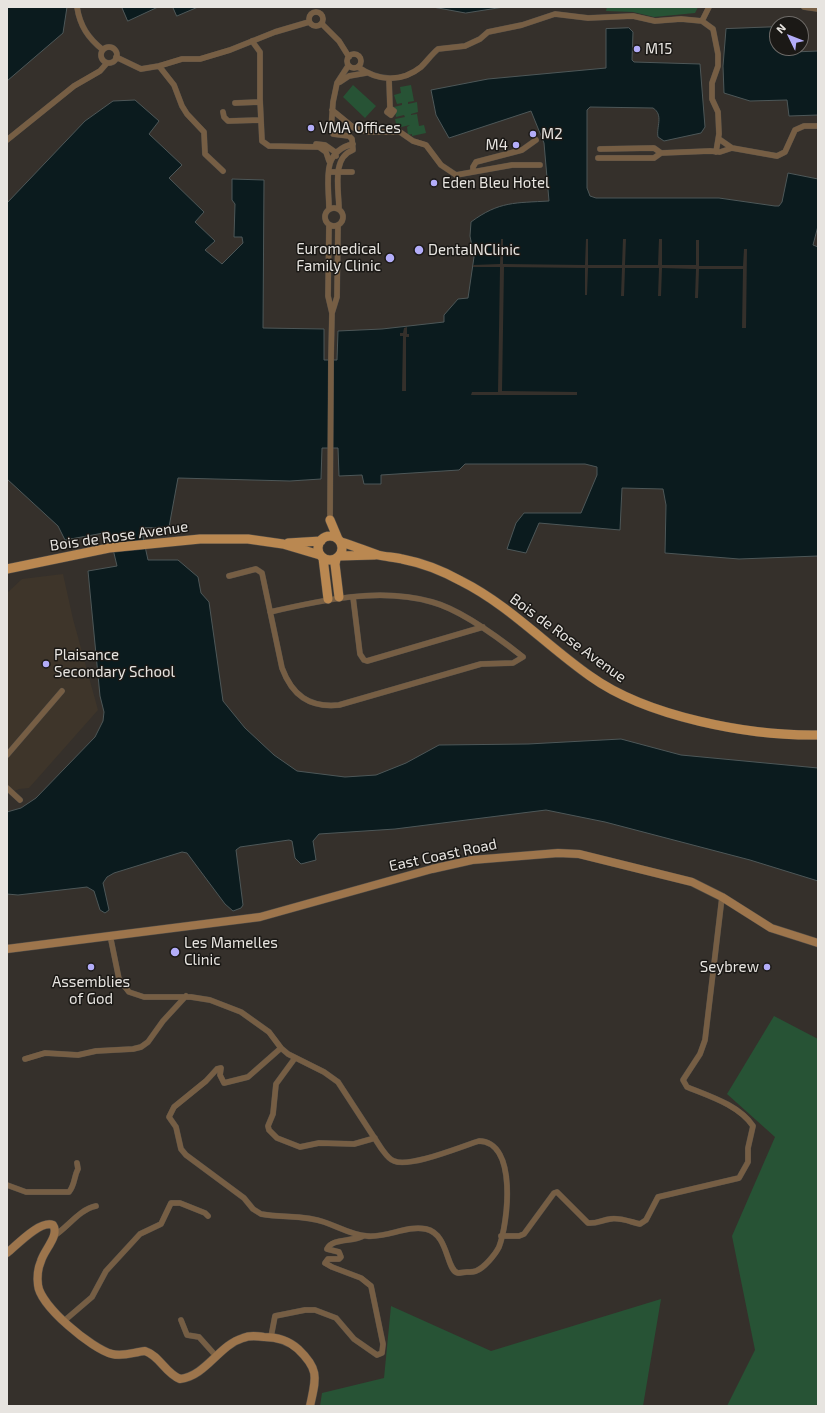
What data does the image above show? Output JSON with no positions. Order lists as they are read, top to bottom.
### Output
{
  "streets": {
    "main road": ["Bois de Rose Avenue", "East Coast Road"]
  },
  "places": [
    "M15",
    "VMA Offices",
    "M2",
    "M4",
    "Eden Bleu Hotel",
    "DentalNClinic",
    "Euromedical Family Clinic",
    "Plaisance Secondary School",
    "Les Mamelles Clinic",
    "Assemblies of God",
    "Seybrew"
  ],
  "north": "top left"
}
